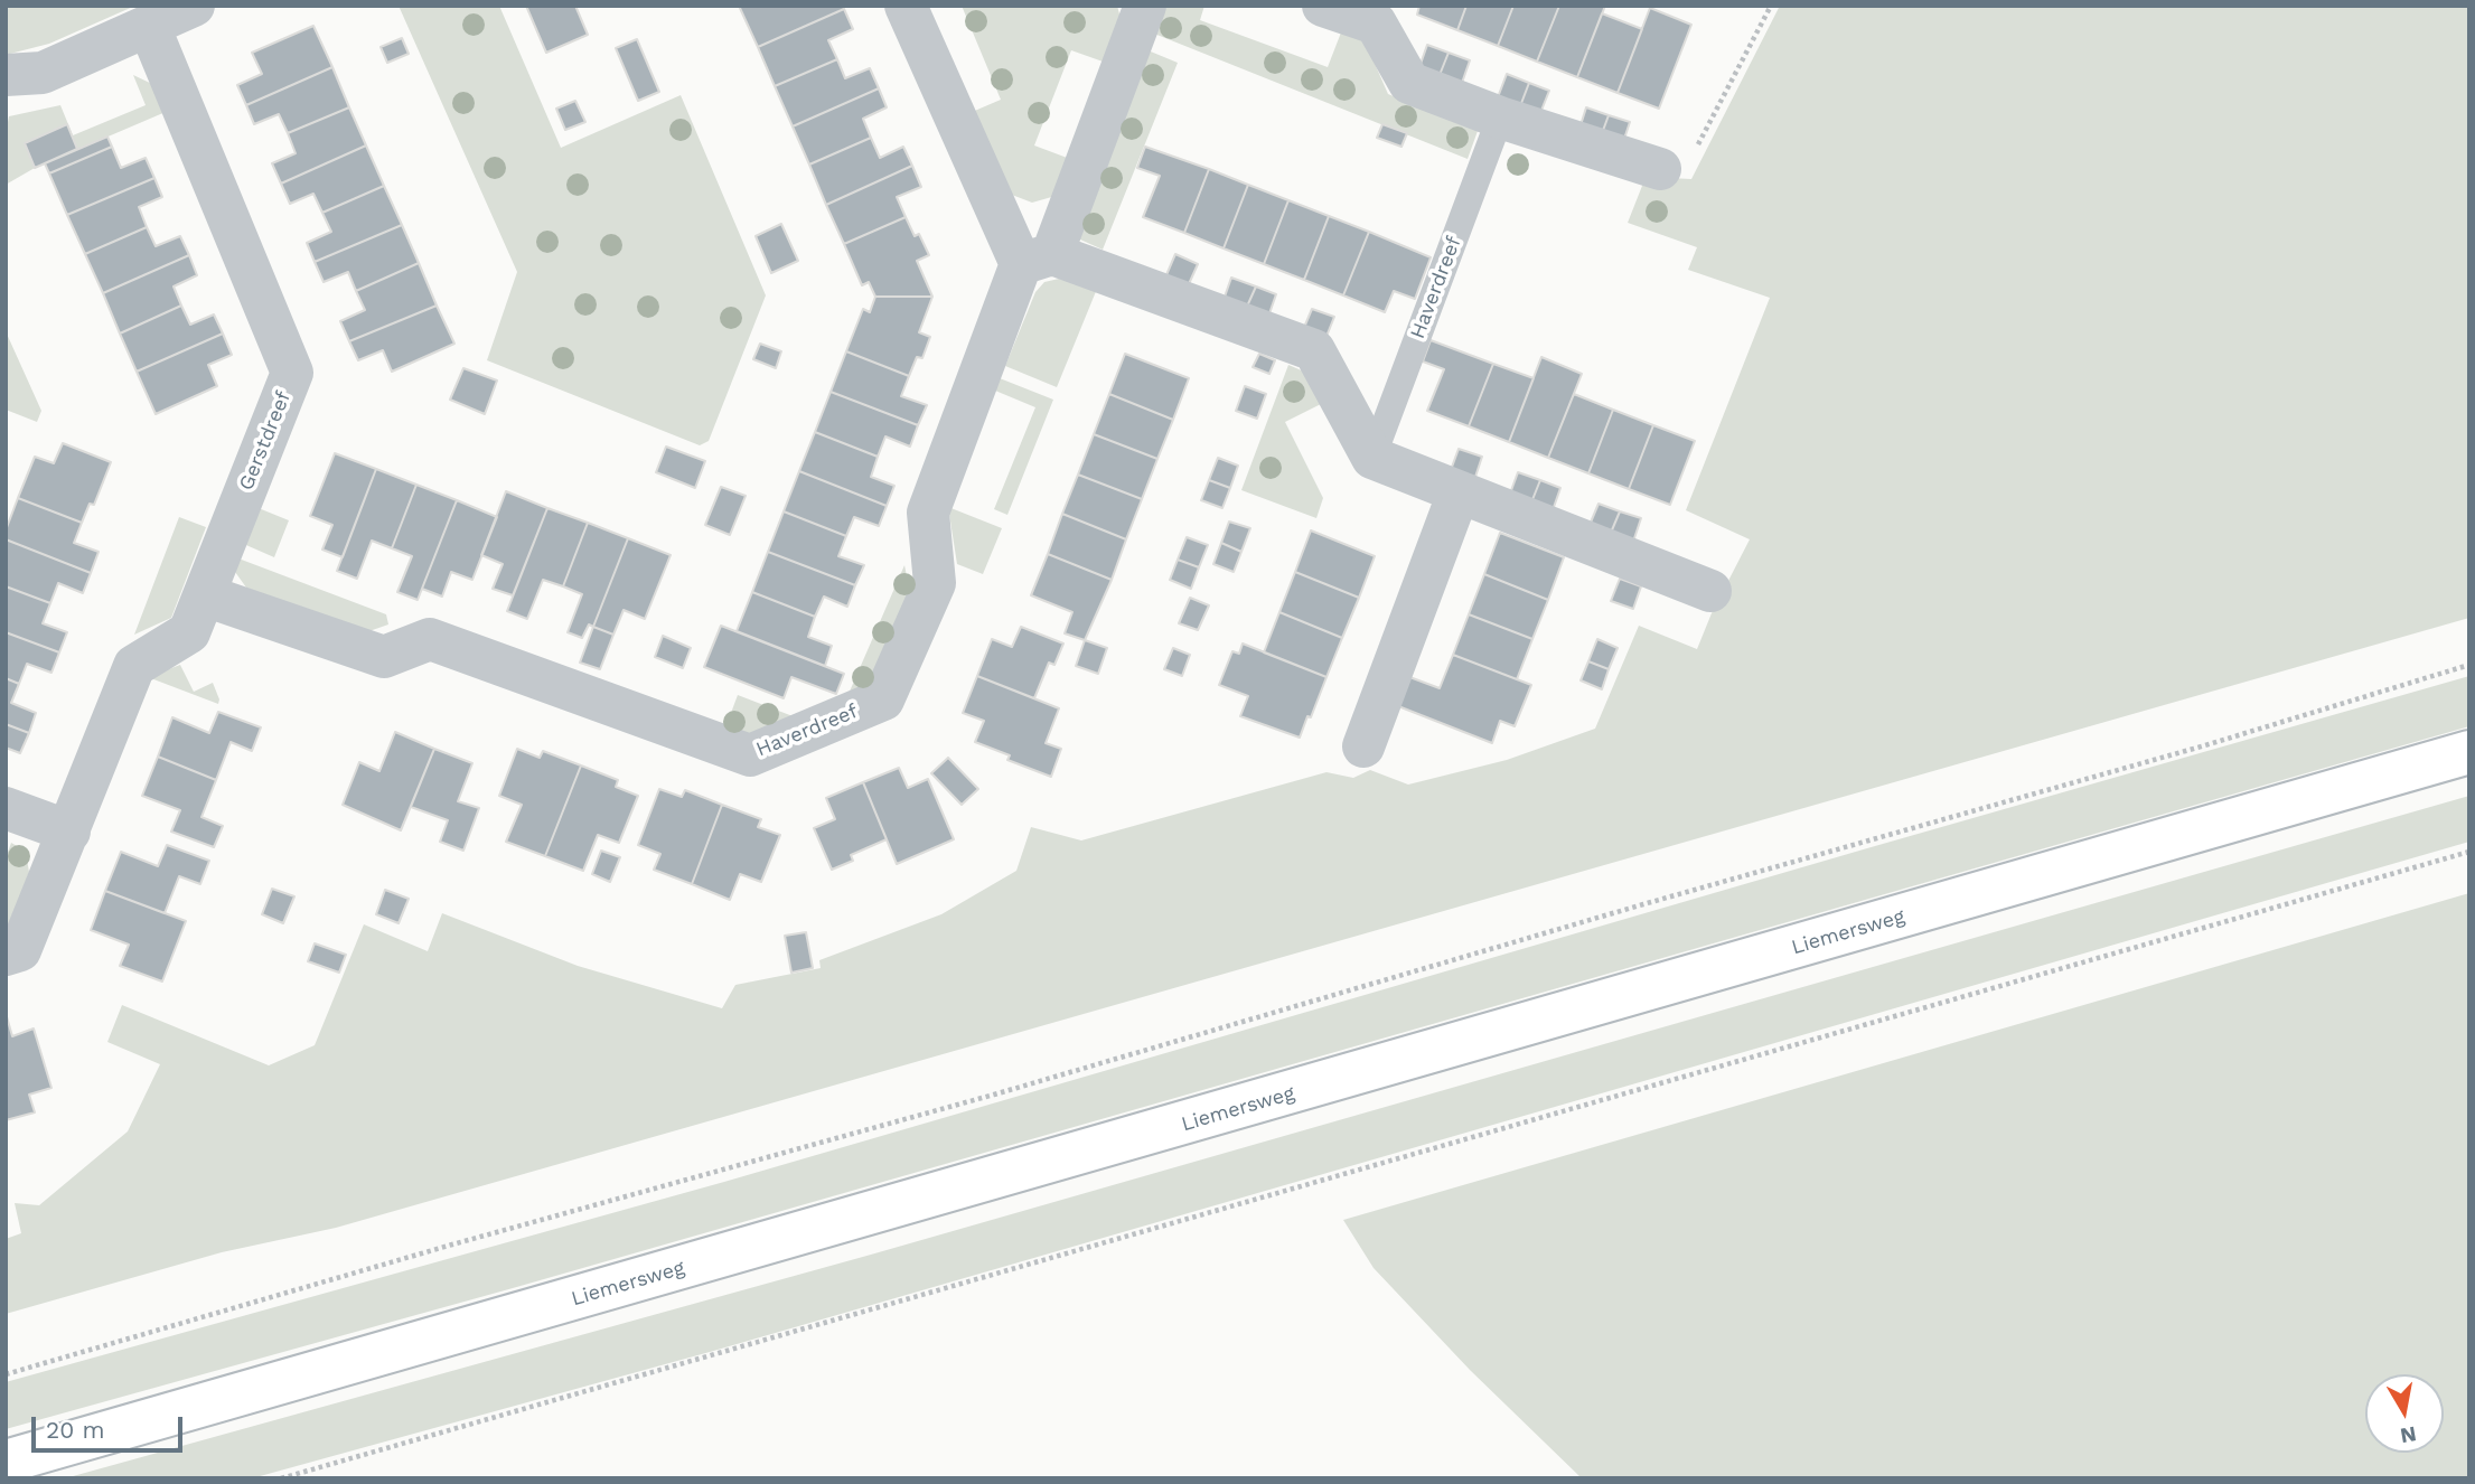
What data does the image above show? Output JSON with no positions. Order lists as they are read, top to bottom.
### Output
{
  "streets": {
    "main road": ["Liemersweg"],
    "street": ["Haverdreef", "Gerstdreef"]
  },
  "crossings": [
    ["Haverdreef", "Gerstdreef"]
  ],
  "scale_bar": "20 m",
  "north": "bottom"
}
